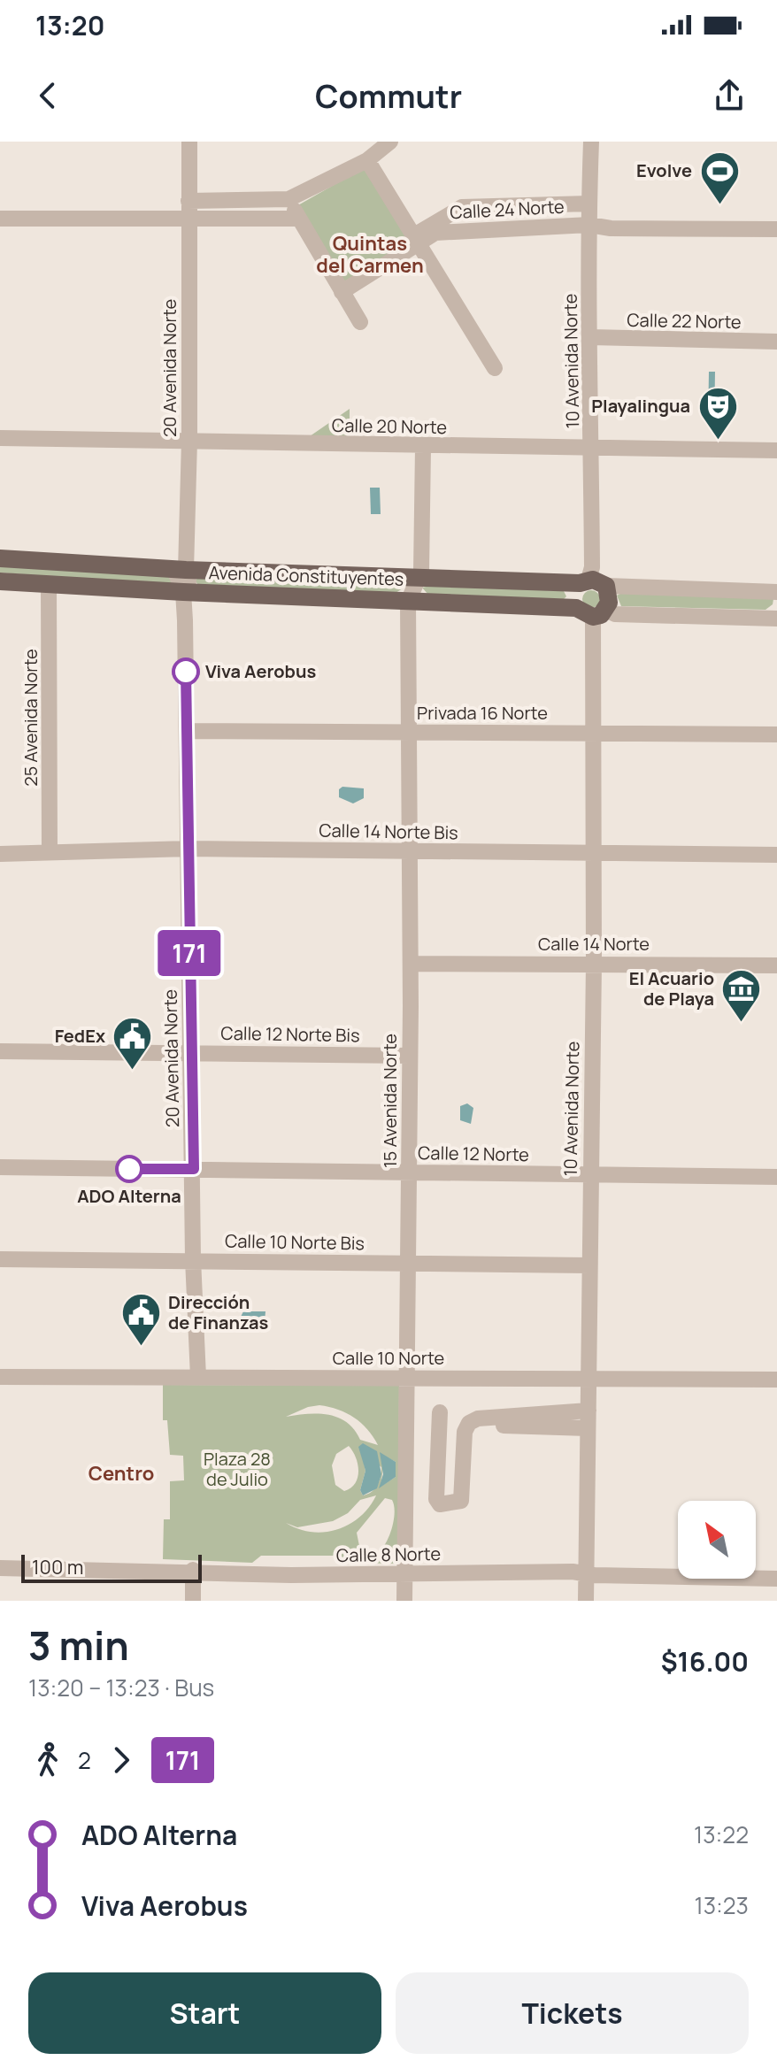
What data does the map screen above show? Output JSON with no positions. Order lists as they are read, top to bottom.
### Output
{
  "streets": {
    "main road": ["Avenida Constituyentes"],
    "street": [
      "Calle 24 Norte",
      "Calle 22 Norte",
      "10 Avenida Norte",
      "20 Avenida Norte",
      "Calle 20 Norte",
      "Privada 16 Norte",
      "25 Avenida Norte",
      "Calle 14 Norte Bis",
      "Calle 14 Norte",
      "Calle 12 Norte Bis",
      "15 Avenida Norte",
      "Calle 12 Norte",
      "Calle 10 Norte Bis",
      "Calle 10 Norte",
      "Calle 8 Norte"
    ]
  },
  "crossings": [
    ["Calle 24 Norte", "10 Avenida Norte"],
    ["Calle 22 Norte", "10 Avenida Norte"],
    ["10 Avenida Norte", "Calle 20 Norte"],
    ["10 Avenida Norte", "Avenida Constituyentes"],
    ["10 Avenida Norte", "Privada 16 Norte"],
    ["10 Avenida Norte", "Calle 14 Norte Bis"],
    ["10 Avenida Norte", "Calle 14 Norte"],
    ["10 Avenida Norte", "Calle 12 Norte"],
    ["10 Avenida Norte", "Calle 10 Norte Bis"],
    ["10 Avenida Norte", "Calle 10 Norte"],
    ["10 Avenida Norte", "Calle 8 Norte"],
    ["20 Avenida Norte", "Calle 20 Norte"],
    ["20 Avenida Norte", "Avenida Constituyentes"],
    ["20 Avenida Norte", "Privada 16 Norte"],
    ["20 Avenida Norte", "Calle 14 Norte Bis"],
    ["20 Avenida Norte", "Calle 12 Norte Bis"],
    ["20 Avenida Norte", "Calle 12 Norte"],
    ["20 Avenida Norte", "Calle 10 Norte Bis"],
    ["20 Avenida Norte", "Calle 10 Norte"],
    ["Avenida Constituyentes", "25 Avenida Norte"],
    ["Avenida Constituyentes", "15 Avenida Norte"],
    ["Privada 16 Norte", "15 Avenida Norte"],
    ["25 Avenida Norte", "Calle 14 Norte Bis"],
    ["Calle 14 Norte Bis", "15 Avenida Norte"],
    ["Calle 14 Norte", "15 Avenida Norte"],
    ["Calle 12 Norte Bis", "15 Avenida Norte"],
    ["15 Avenida Norte", "Calle 12 Norte"],
    ["15 Avenida Norte", "Calle 10 Norte Bis"],
    ["15 Avenida Norte", "Calle 10 Norte"],
    ["15 Avenida Norte", "Calle 8 Norte"]
  ],
  "districts": ["Quintas del Carmen", "Centro"],
  "parks": ["Plaza 28 de Julio"],
  "places": {
    "sports": ["Evolve"],
    "theatre": ["Playalingua"],
    "other": ["Viva Aerobus", "ADO Alterna"],
    "museum": ["El Acuario de Playa"],
    "public building": ["FedEx", "Dirección de Finanzas"]
  },
  "lines": ["bus line 171"],
  "scale_bar": "100 m",
  "north": "top left",
  "page": {
    "status": "13:20",
    "header": "Commutr",
    "on_map": "171",
    "scale": "100 m",
    "heading": ["3 min", "13:20 – 13:23 · Bus", "$16.00"],
    "legs": ["2", "171"],
    "list": [
      {
        "name": "ADO Alterna",
        "value": "13:22"
      },
      {
        "name": "Viva Aerobus",
        "value": "13:23"
      }
    ],
    "buttons": ["Start", "Tickets"]
  }
}
